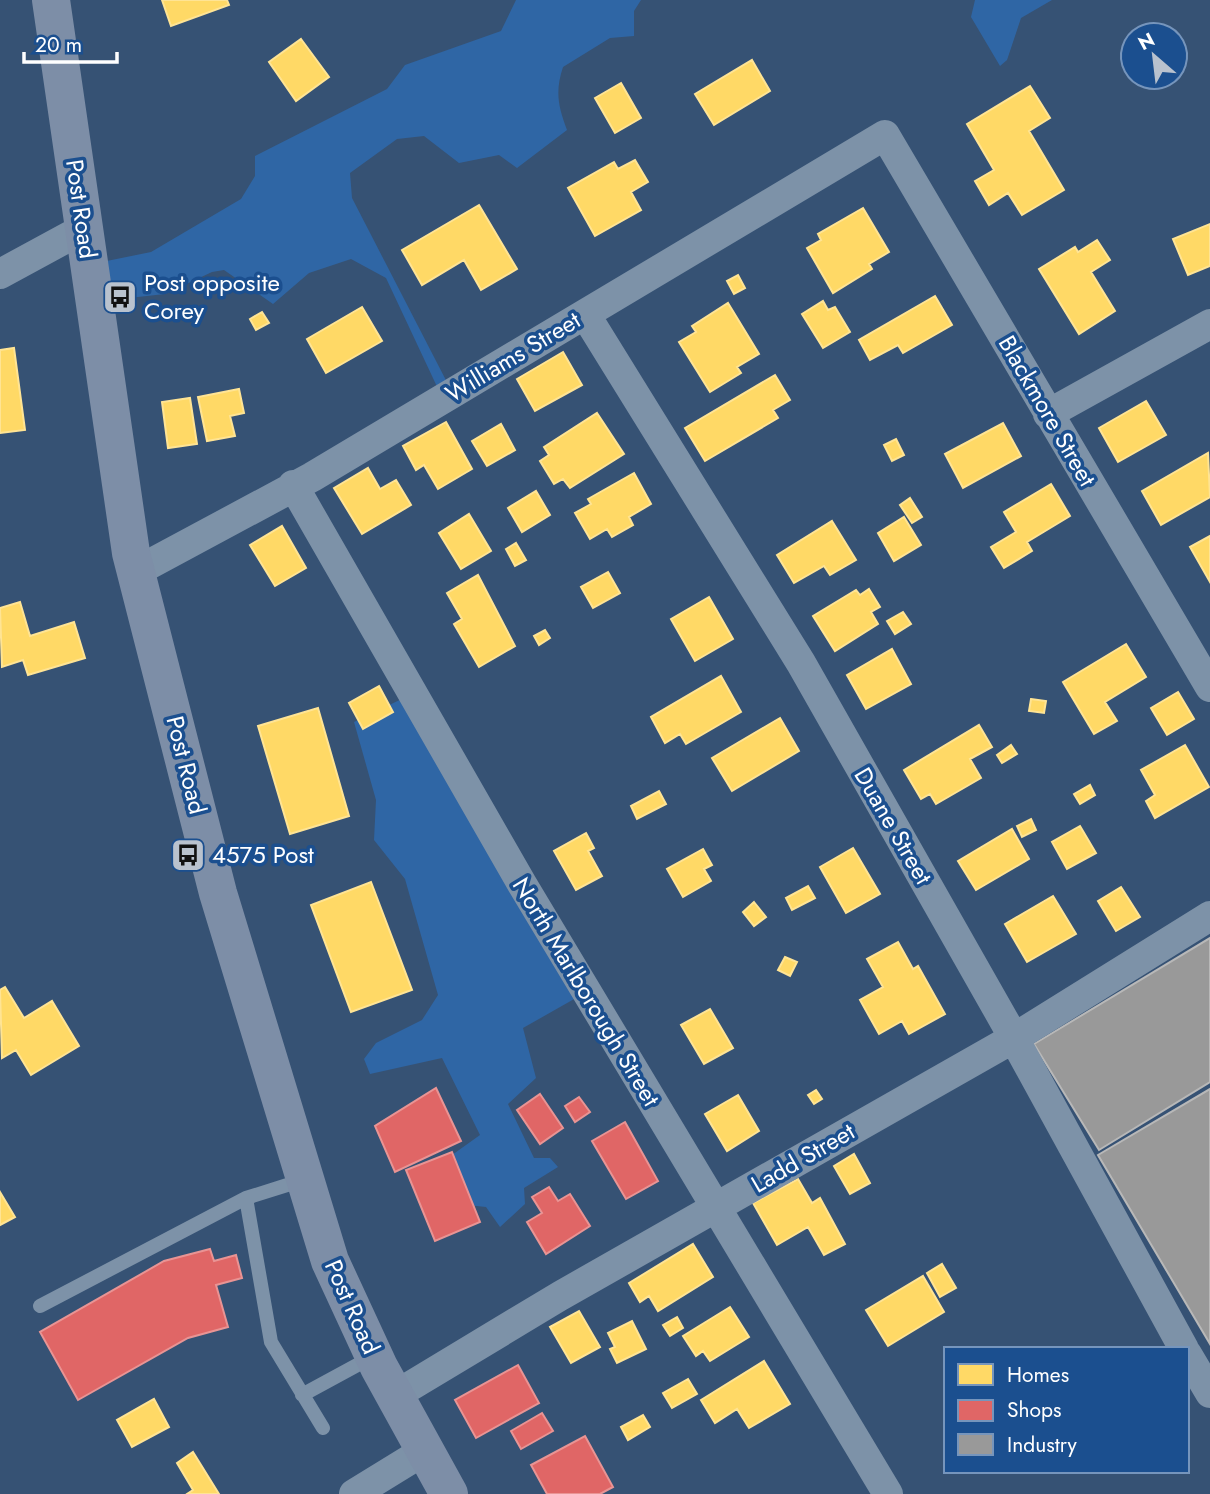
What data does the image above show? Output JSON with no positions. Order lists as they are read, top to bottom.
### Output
{
  "streets": {
    "main road": ["Post Road"],
    "street": [
      "Williams Street",
      "Blackmore Street",
      "Duane Street",
      "North Marlborough Street",
      "Ladd Street"
    ]
  },
  "crossings": [
    ["Post Road", "Williams Street"],
    ["Post Road", "Ladd Street"],
    ["Williams Street", "Blackmore Street"],
    ["Williams Street", "Duane Street"],
    ["Williams Street", "North Marlborough Street"],
    ["Duane Street", "Ladd Street"],
    ["North Marlborough Street", "Ladd Street"]
  ],
  "places": {
    "bus stop": ["Post opposite Corey", "4575 Post"]
  },
  "legend": ["Homes", "Shops", "Industry"],
  "scale_bar": "20 m",
  "north": "top left"
}
